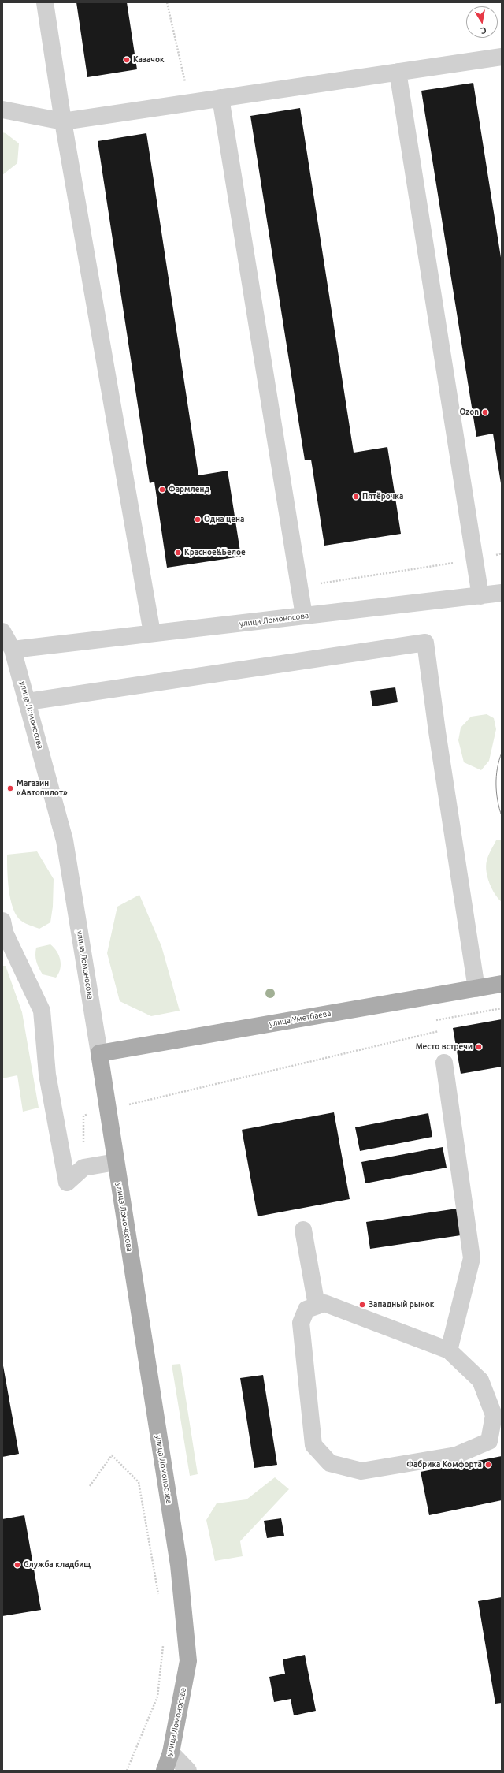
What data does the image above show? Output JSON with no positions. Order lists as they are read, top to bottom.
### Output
{
  "streets": {
    "main road": ["улица Ломоносова", "улица Уметбаева"]
  },
  "crossings": [
    ["улица Ломоносова", "улица Уметбаева"]
  ],
  "places": [
    "Казачок",
    "Ozon",
    "Фармленд",
    "Пятёрочка",
    "Одна цена",
    "Красное&Белое",
    "Магазин «Автопилот»",
    "Место встречи",
    "Западный рынок",
    "Фабрика Комфорта",
    "Служба кладбищ"
  ],
  "north": "bottom"
}
